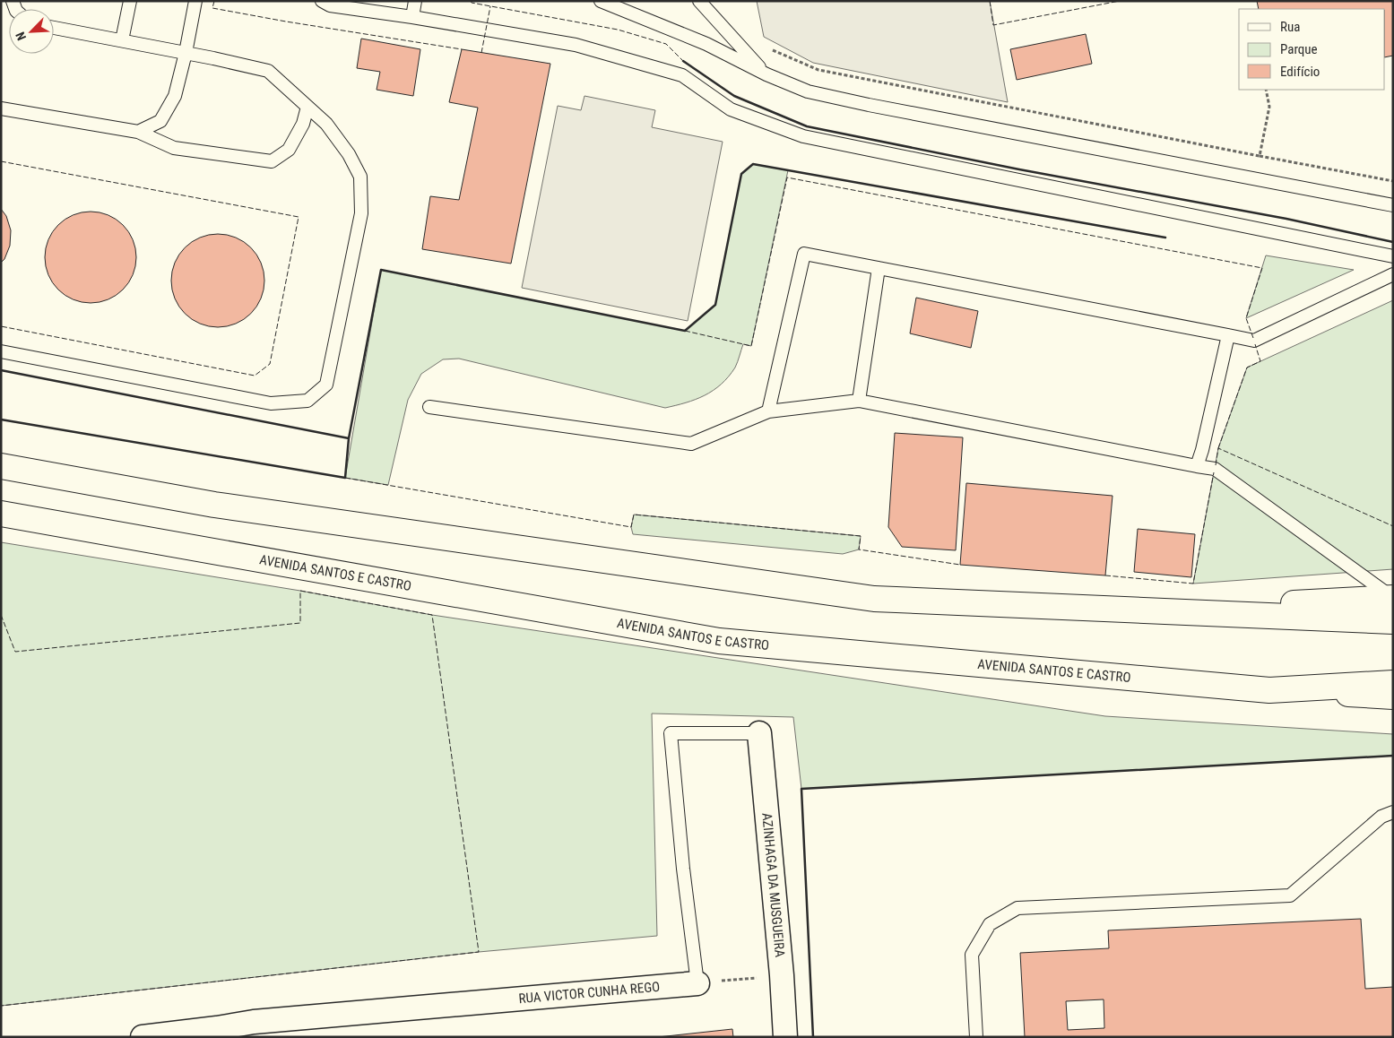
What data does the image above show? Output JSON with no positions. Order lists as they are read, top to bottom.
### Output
{
  "streets": {
    "main road": ["AVENIDA SANTOS E CASTRO"],
    "street": ["AZINHAGA DA MUSGUEIRA", "RUA VICTOR CUNHA REGO"]
  },
  "legend": ["Rua", "Parque", "Edifício"],
  "north": "bottom left"
}
